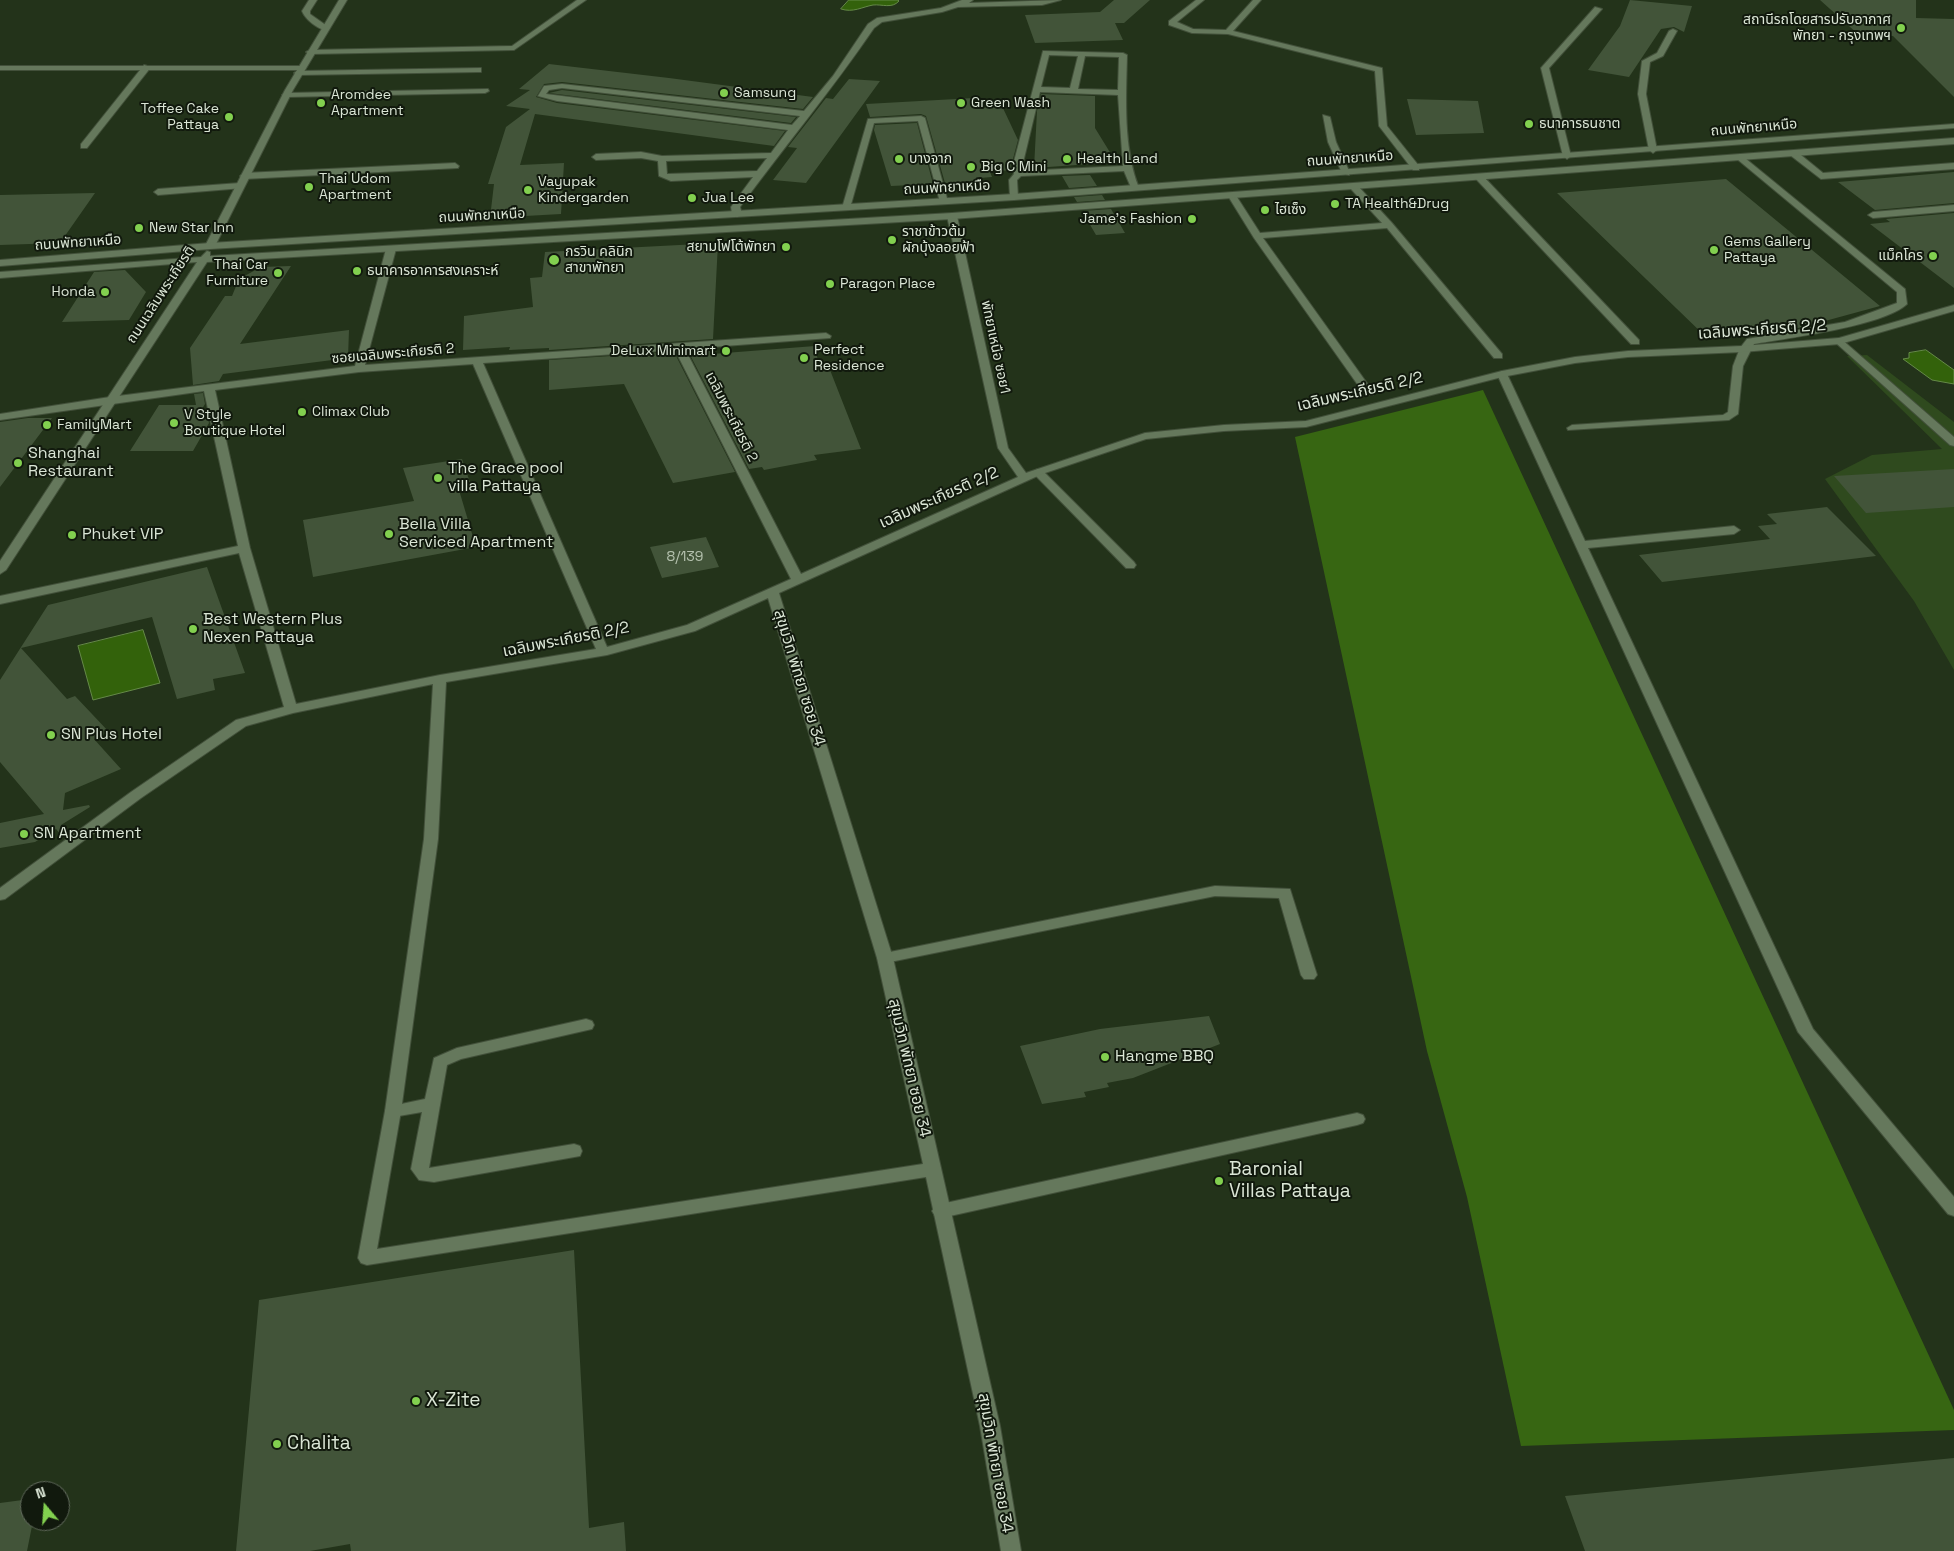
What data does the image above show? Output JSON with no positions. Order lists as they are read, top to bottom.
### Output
{
  "streets": {
    "street": [
      "ถนนพัทยาเหนือ",
      "ถนนเฉลิมพระเกียรติ",
      "เฉลิมพระเกียรติ 2/2",
      "พัทยาเหนือ ซอย1",
      "ซอยเฉลิมพระเกียรติ 2",
      "เฉลิมพระเกียรติ 2",
      "สุขุมวิท พัทยา ซอย 34"
    ]
  },
  "crossings": [
    ["ถนนพัทยาเหนือ", "ถนนเฉลิมพระเกียรติ"],
    ["ถนนพัทยาเหนือ", "พัทยาเหนือ ซอย1"],
    ["ถนนเฉลิมพระเกียรติ", "ซอยเฉลิมพระเกียรติ 2"],
    ["เฉลิมพระเกียรติ 2/2", "พัทยาเหนือ ซอย1"],
    ["เฉลิมพระเกียรติ 2/2", "เฉลิมพระเกียรติ 2"],
    ["เฉลิมพระเกียรติ 2/2", "สุขุมวิท พัทยา ซอย 34"],
    ["ซอยเฉลิมพระเกียรติ 2", "เฉลิมพระเกียรติ 2"]
  ],
  "places": [
    "สถานีรถโดยสารปรับอากาศ พัทยา - กรุงเทพฯ",
    "Samsung",
    "Aromdee Apartment",
    "Green Wash",
    "Toffee Cake Pattaya",
    "ธนาคารธนชาต",
    "บางจาก",
    "Health Land",
    "Big C Mini",
    "Thai Udom Apartment",
    "Vayupak Kindergarden",
    "Jua Lee",
    "TA Health&Drug",
    "ไฮเซ็ง",
    "Jame's Fashion",
    "New Star Inn",
    "ราชาข้าวต้ม ผักบุ้งลอยฟ้า",
    "สยามโฟโต้พัทยา",
    "Gems Gallery Pattaya",
    "แม็คโคร",
    "กรวิน คลินิก สาขาพัทยา",
    "ธนาคารอาคารสงเคราะห์",
    "Thai Car Furniture",
    "Paragon Place",
    "Honda",
    "DeLux Minimart",
    "Perfect Residence",
    "Climax Club",
    "V Style Boutique Hotel",
    "FamilyMart",
    "Shanghai Restaurant",
    "The Grace pool villa Pattaya",
    "Bella Villa Serviced Apartment",
    "Phuket VIP",
    "Best Western Plus Nexen Pattaya",
    "SN Plus Hotel",
    "SN Apartment",
    "Hangme BBQ",
    "Baronial Villas Pattaya",
    "X-Zite",
    "Chalita"
  ],
  "house_numbers": ["8/139"],
  "north": "top"
}
